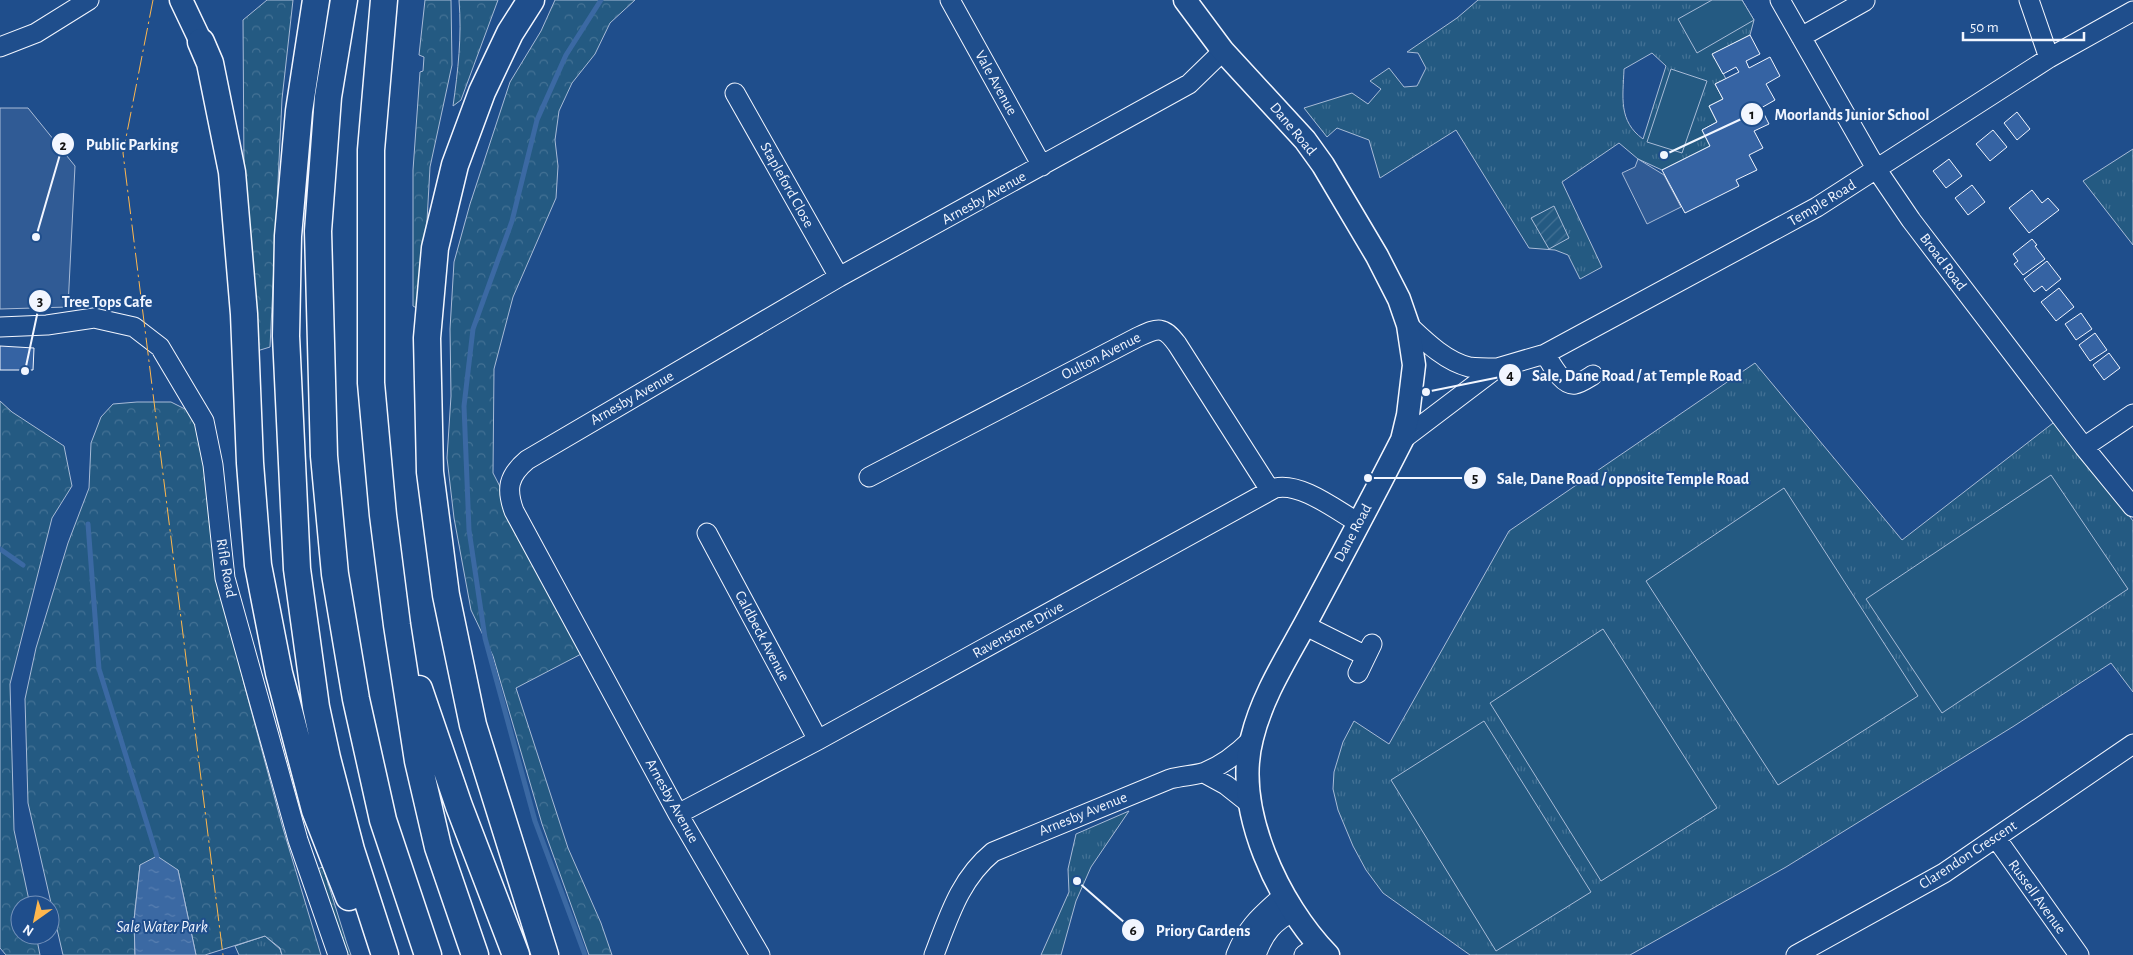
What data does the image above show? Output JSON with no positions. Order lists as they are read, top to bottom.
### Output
{
  "streets": {
    "main road": ["Dane Road"],
    "street": [
      "Vale Avenue",
      "Stapleford Close",
      "Arnesby Avenue",
      "Temple Road",
      "Broad Road",
      "Oulton Avenue",
      "Rifle Road",
      "Ravenstone Drive",
      "Caldbeck Avenue",
      "Clarendon Crescent",
      "Russell Avenue"
    ]
  },
  "crossings": [
    ["Vale Avenue", "Arnesby Avenue"],
    ["Dane Road", "Arnesby Avenue"],
    ["Dane Road", "Temple Road"],
    ["Dane Road", "Ravenstone Drive"],
    ["Stapleford Close", "Arnesby Avenue"],
    ["Arnesby Avenue", "Ravenstone Drive"],
    ["Temple Road", "Broad Road"],
    ["Oulton Avenue", "Ravenstone Drive"],
    ["Ravenstone Drive", "Caldbeck Avenue"],
    ["Clarendon Crescent", "Russell Avenue"]
  ],
  "water": ["Sale Water Park"],
  "places": [
    "Moorlands Junior School",
    "Public Parking",
    "Tree Tops Cafe",
    "Sale, Dane Road / at Temple Road",
    "Sale, Dane Road / opposite Temple Road",
    "Priory Gardens"
  ],
  "scale_bar": "50 m",
  "north": "bottom left"
}
